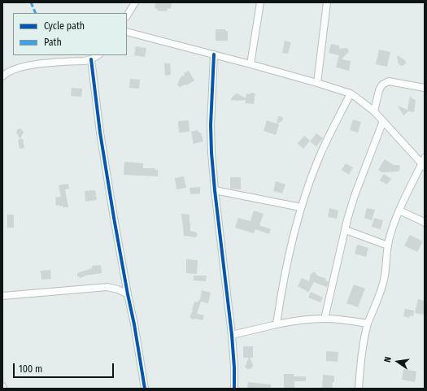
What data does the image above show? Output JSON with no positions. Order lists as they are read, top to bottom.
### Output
{
  "legend": ["Cycle path", "Path"],
  "scale_bar": "100 m",
  "north": "left"
}
